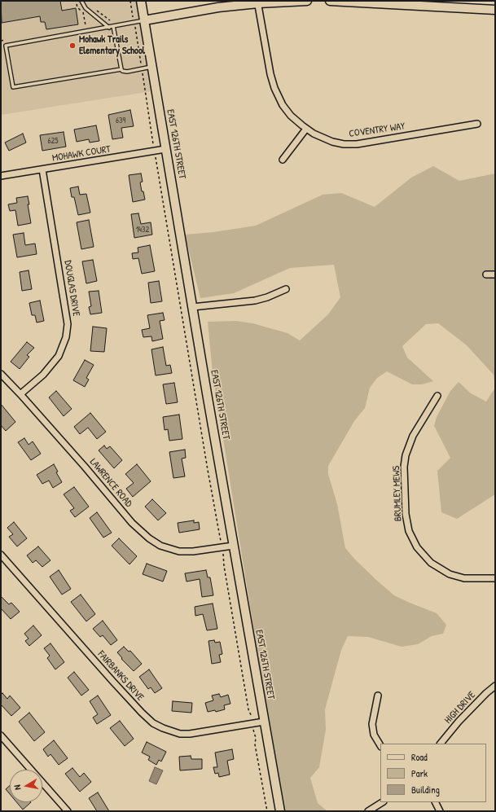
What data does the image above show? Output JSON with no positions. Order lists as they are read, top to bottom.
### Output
{
  "streets": {
    "street": [
      "COVENTRY WAY",
      "EAST 126TH STREET",
      "MOHAWK COURT",
      "DOUGLAS DRIVE",
      "LAWRENCE ROAD",
      "BRUMLEY MEWS",
      "FAIRBANKS DRIVE",
      "HIGH DRIVE"
    ]
  },
  "crossings": [
    ["EAST 126TH STREET", "MOHAWK COURT"],
    ["EAST 126TH STREET", "LAWRENCE ROAD"],
    ["EAST 126TH STREET", "FAIRBANKS DRIVE"],
    ["MOHAWK COURT", "DOUGLAS DRIVE"],
    ["DOUGLAS DRIVE", "LAWRENCE ROAD"]
  ],
  "places": ["Mohawk Trails Elementary School"],
  "house_numbers": ["639", "625", "1432"],
  "legend": ["Road", "Park", "Building"],
  "north": "left"
}
